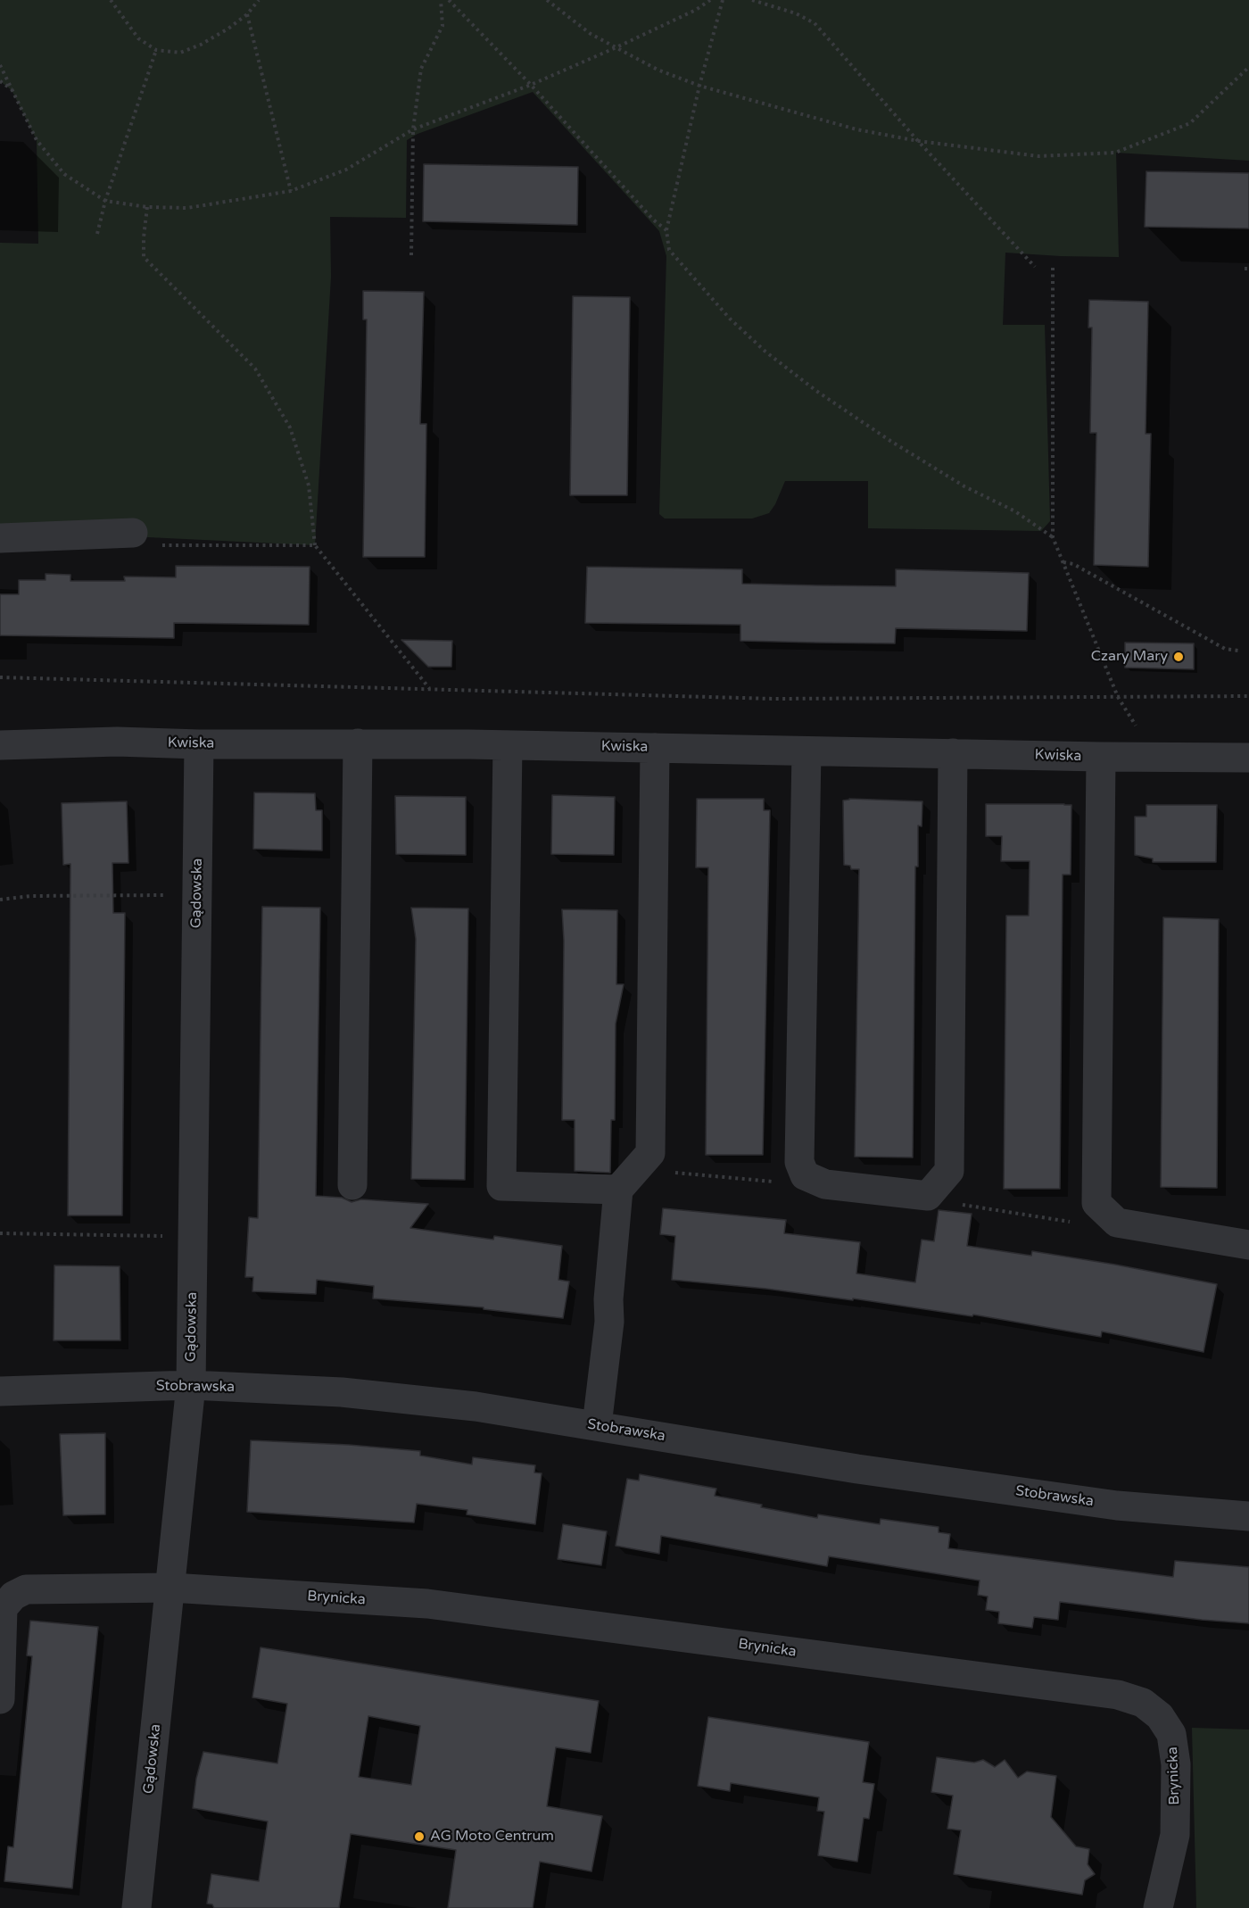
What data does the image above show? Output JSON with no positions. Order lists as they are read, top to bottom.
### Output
{
  "streets": {
    "street": [
      "Kwiska",
      "Gądowska",
      "Stobrawska",
      "Brynicka"
    ]
  },
  "crossings": [
    ["Kwiska", "Gądowska"],
    ["Gądowska", "Stobrawska"],
    ["Gądowska", "Brynicka"]
  ],
  "places": ["Czary Mary", "AG Moto Centrum"]
}
